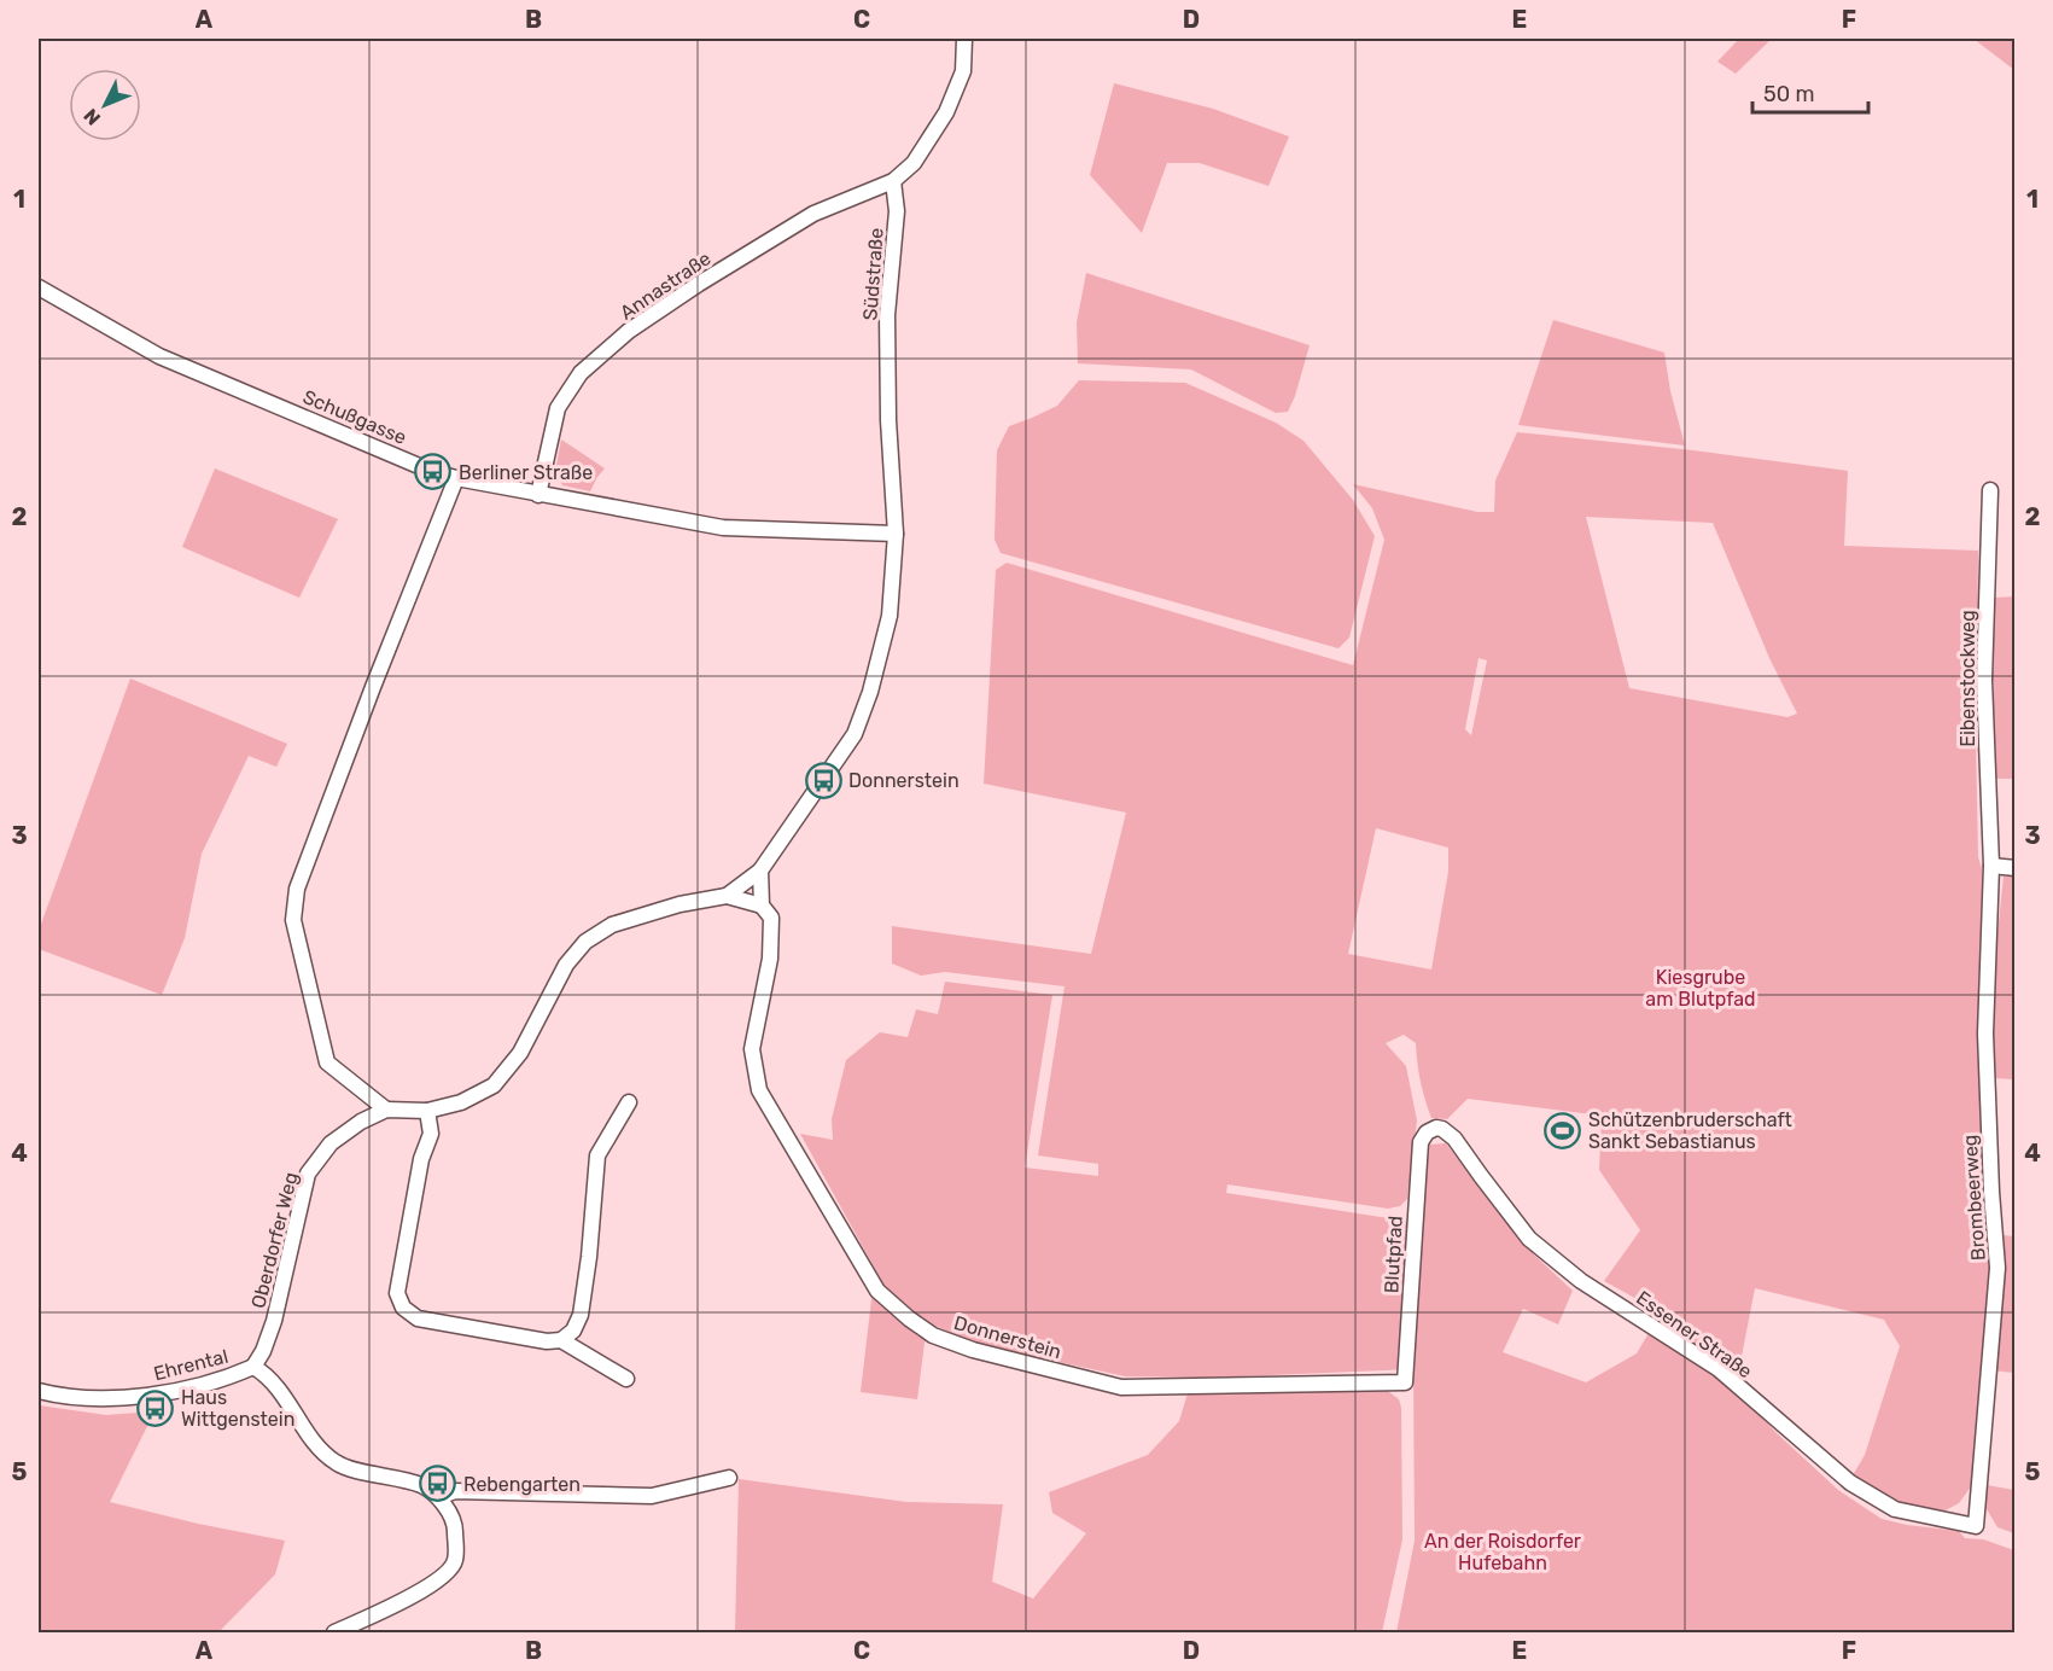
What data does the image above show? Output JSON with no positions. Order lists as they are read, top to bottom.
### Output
{
  "streets": {
    "street": [
      "Südstraße",
      "Annastraße",
      "Schußgasse",
      "Eibenstockweg",
      "Brombeerweg",
      "Oberdorfer Weg",
      "Blutpfad",
      "Essener Straße",
      "Donnerstein",
      "Ehrental"
    ]
  },
  "crossings": [
    ["Südstraße", "Annastraße"],
    ["Südstraße", "Schußgasse"],
    ["Annastraße", "Schußgasse"],
    ["Eibenstockweg", "Brombeerweg"],
    ["Brombeerweg", "Essener Straße"],
    ["Oberdorfer Weg", "Donnerstein"],
    ["Oberdorfer Weg", "Ehrental"],
    ["Blutpfad", "Essener Straße"],
    ["Blutpfad", "Donnerstein"]
  ],
  "parks": ["Kiesgrube am Blutpfad", "An der Roisdorfer Hufebahn"],
  "places": {
    "bus stop": [
      "Berliner Straße",
      "Donnerstein",
      "Haus Wittgenstein",
      "Rebengarten"
    ],
    "sports": ["Schützenbruderschaft Sankt Sebastianus"]
  },
  "scale_bar": "50 m",
  "north": "bottom left",
  "grid": {
    "columns": [
      "A",
      "B",
      "C",
      "D",
      "E",
      "F"
    ],
    "rows": [
      "1",
      "2",
      "3",
      "4",
      "5"
    ]
  }
}
